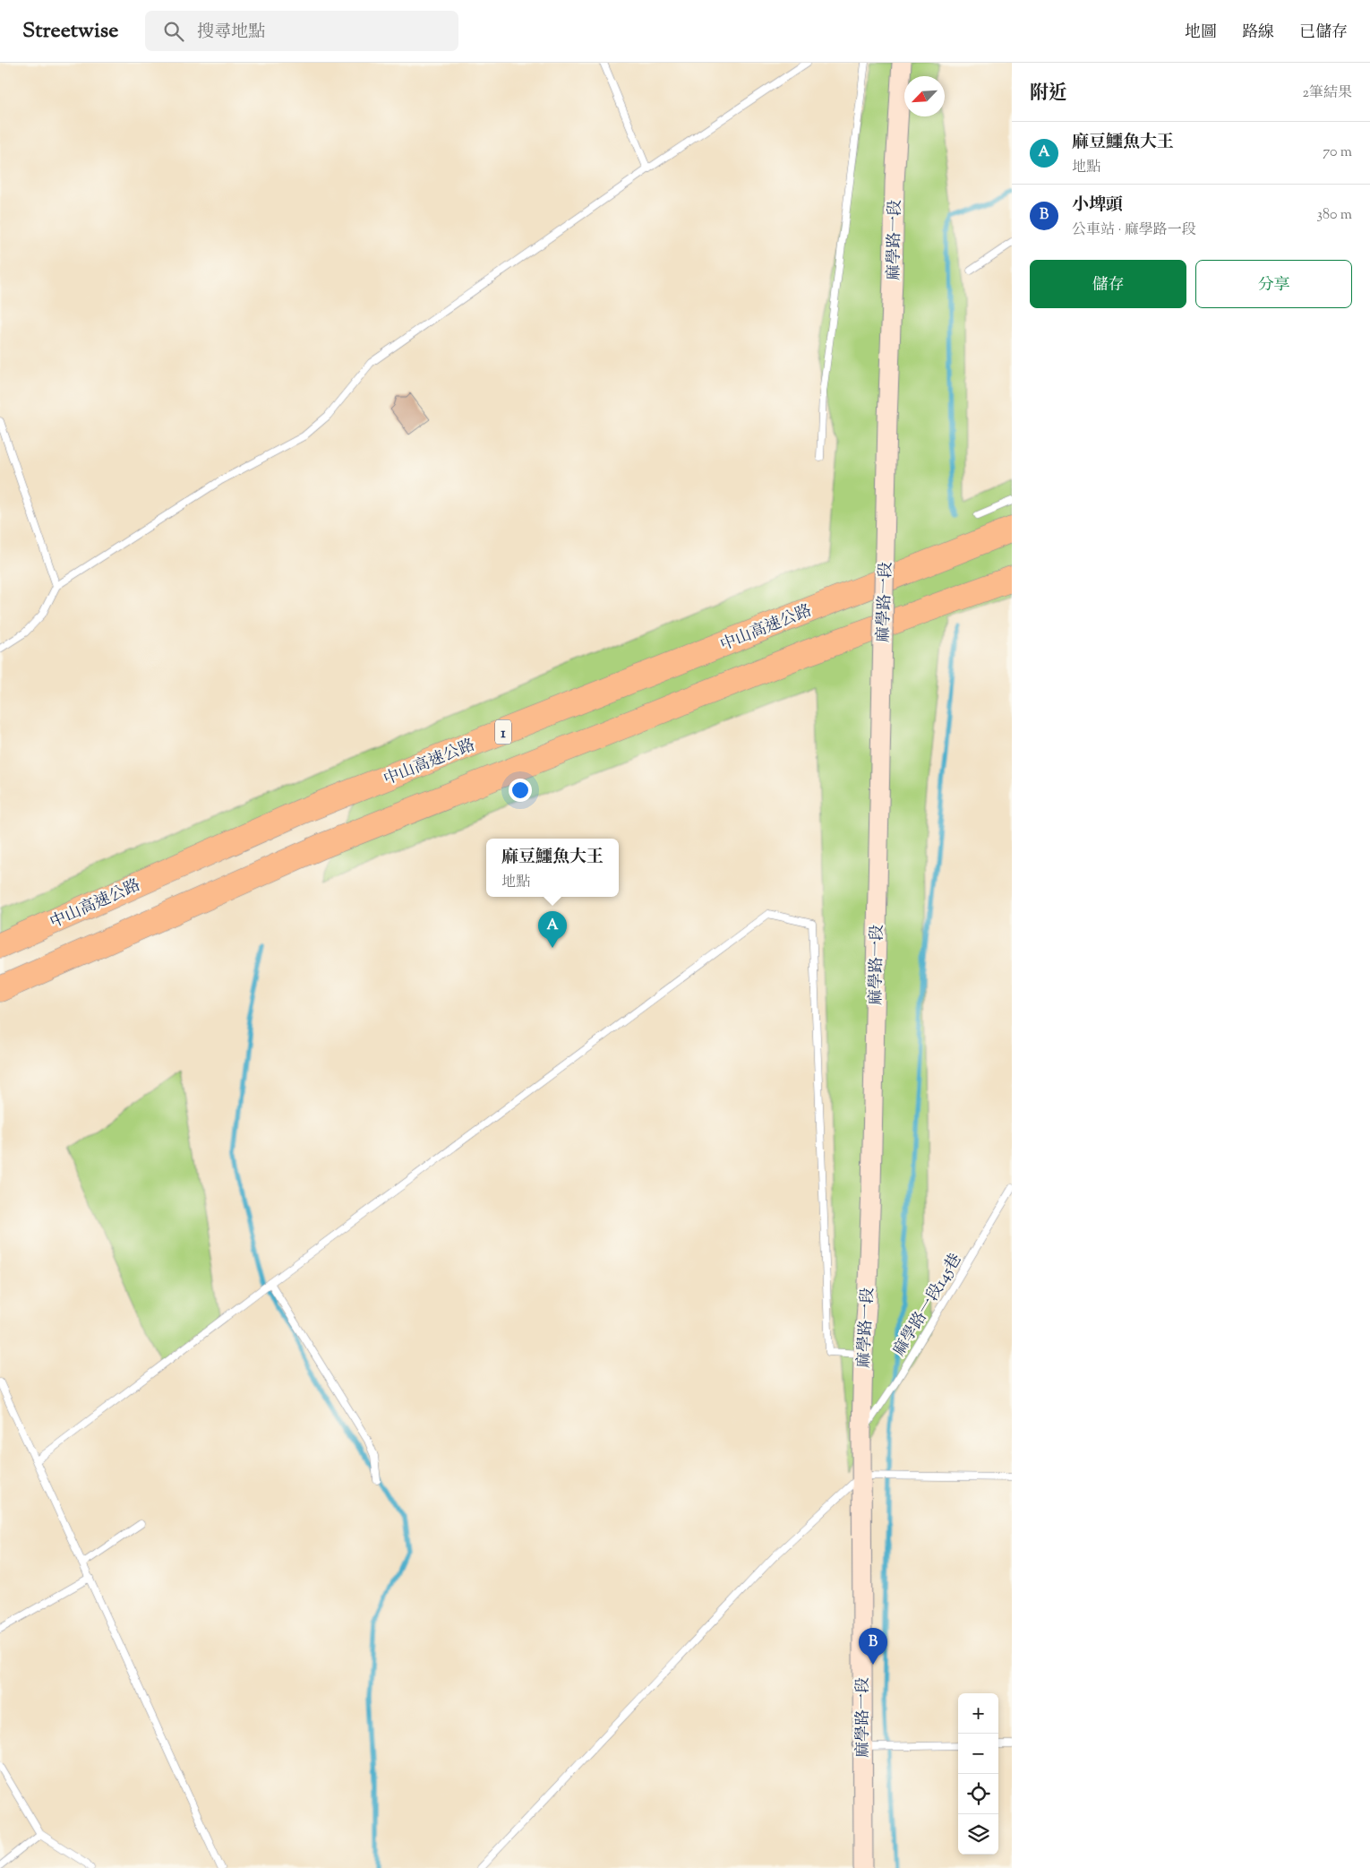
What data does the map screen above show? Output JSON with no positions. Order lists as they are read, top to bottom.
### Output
{
  "streets": {
    "highway": ["中山高速公路", "1"],
    "main road": ["麻學路一段"],
    "lane": ["麻學路一段145巷"]
  },
  "crossings": [
    ["麻學路一段", "麻學路一段145巷"]
  ],
  "north": "bottom left",
  "page": {
    "header": "Streetwise",
    "search": "搜尋地點",
    "nav": ["地圖", "路線", "已儲存"],
    "heading": ["附近", "2筆結果"],
    "list": [
      {
        "mark": "A",
        "name": "麻豆鱷魚大王",
        "note": "地點",
        "value": "70 m"
      },
      {
        "mark": "B",
        "name": "小埤頭",
        "note": "公車站 · 麻學路一段",
        "value": "380 m"
      }
    ],
    "buttons": ["儲存", "分享"],
    "popup": ["麻豆鱷魚大王", "地點"],
    "pins": ["A", "B"],
    "map_buttons": ["+", "−"]
  }
}
